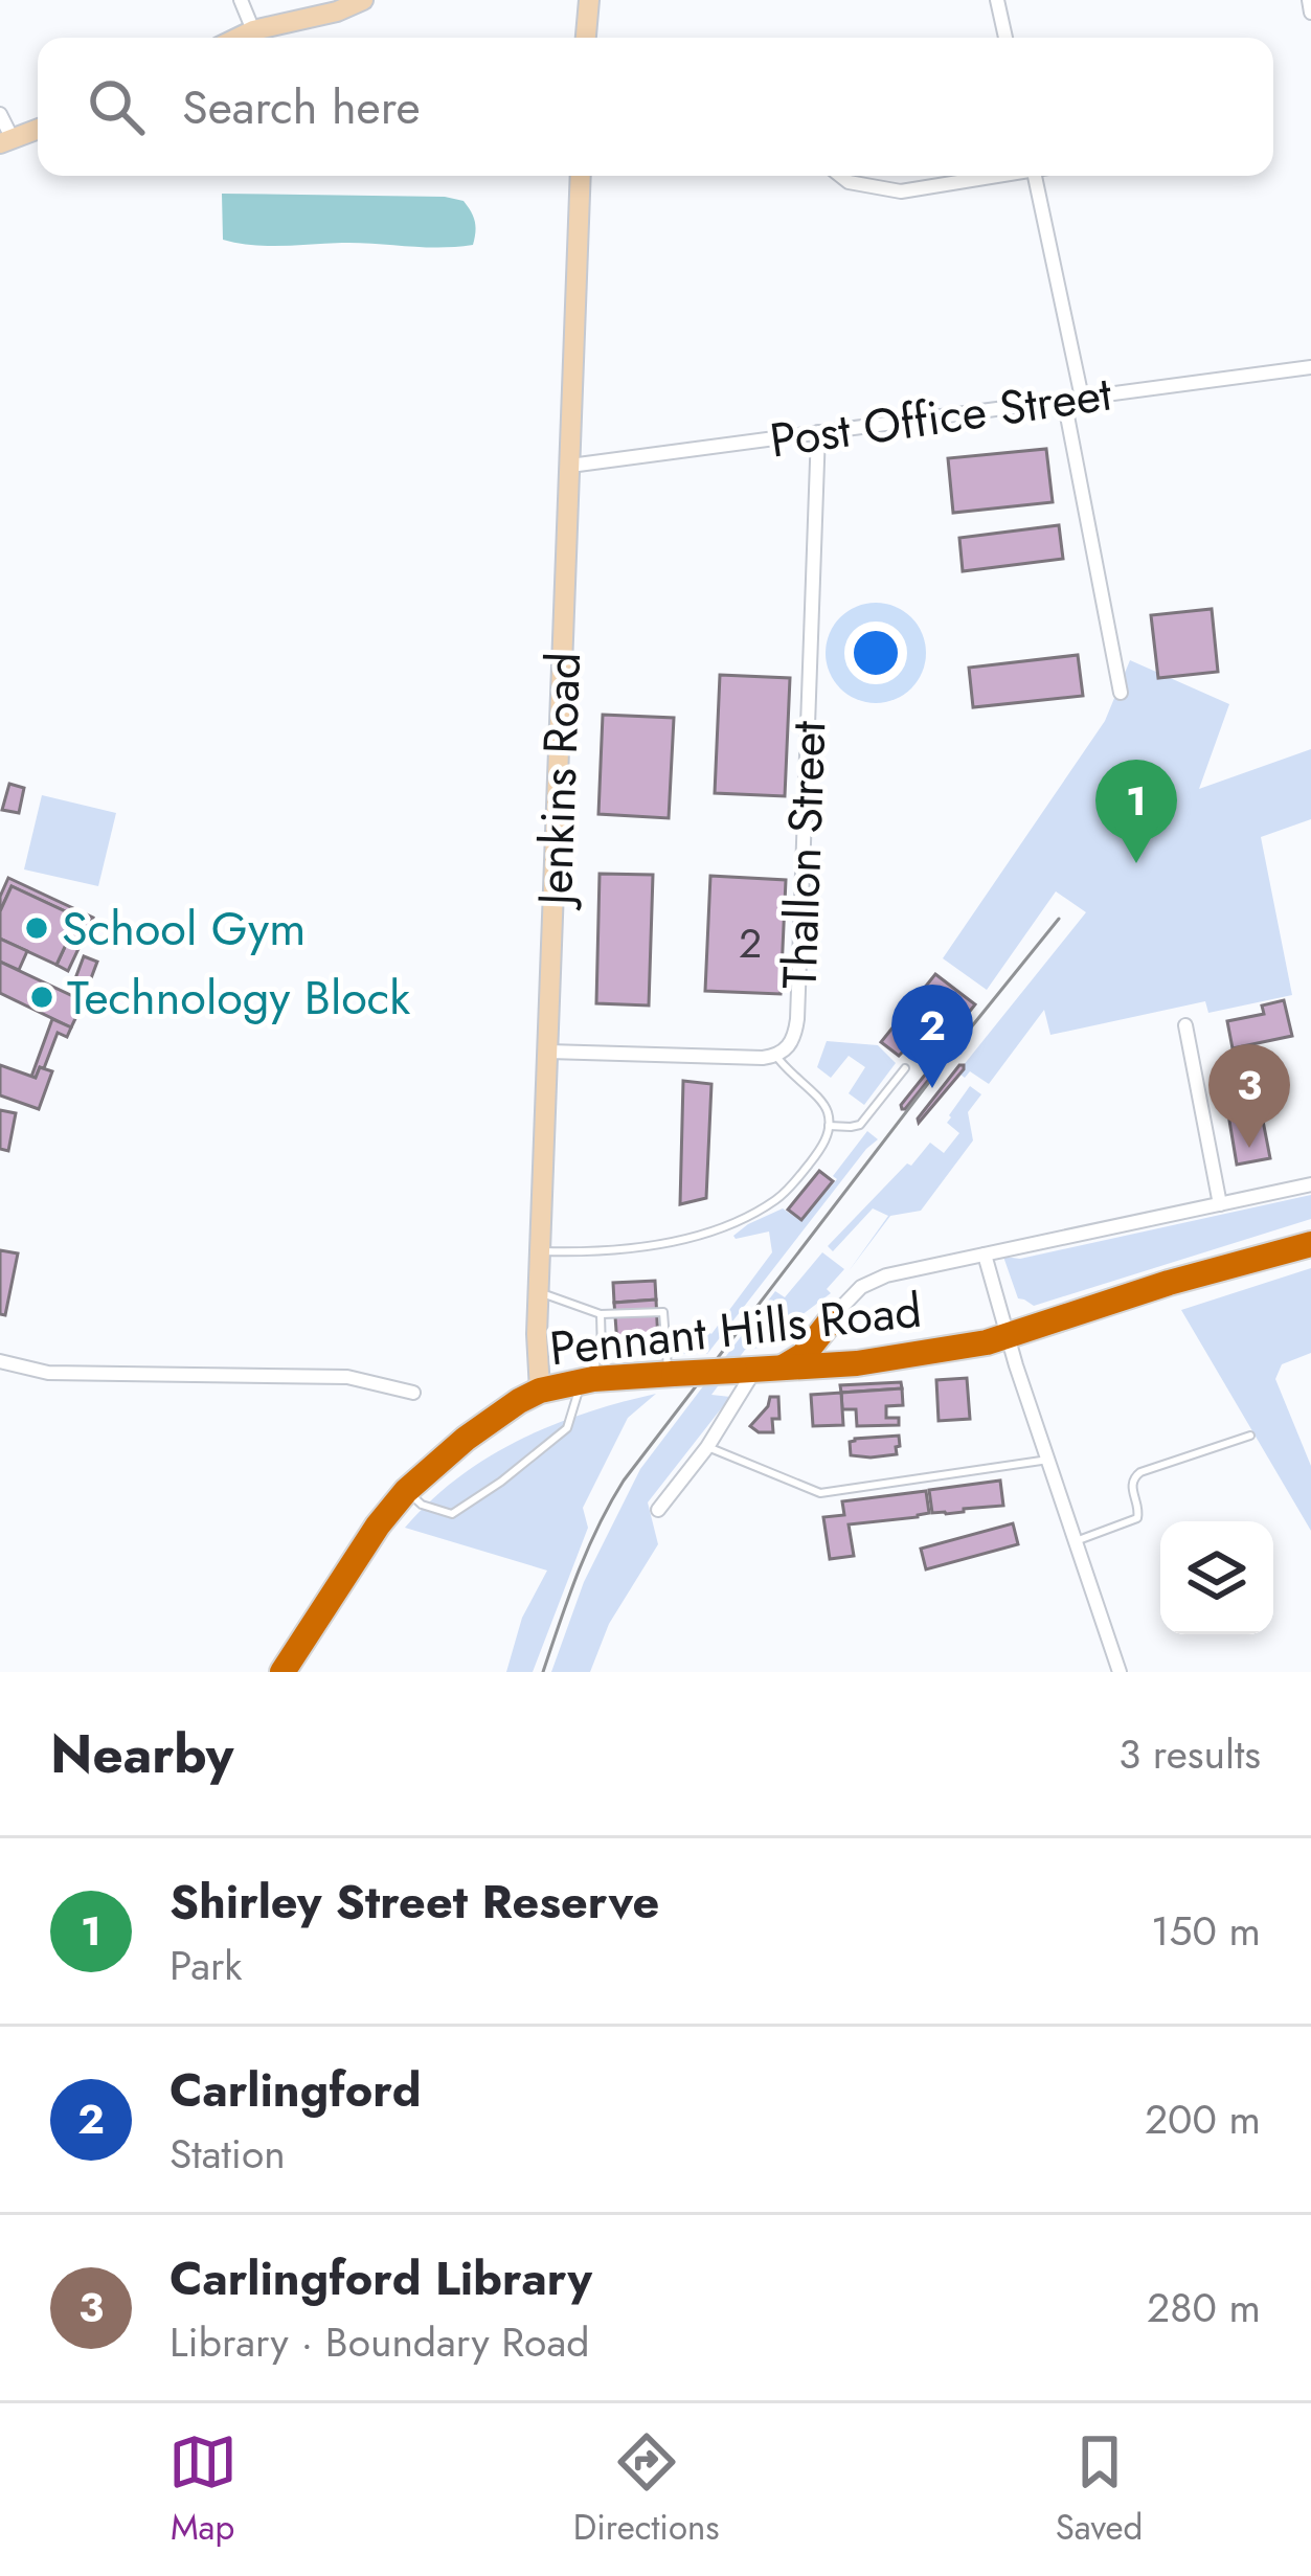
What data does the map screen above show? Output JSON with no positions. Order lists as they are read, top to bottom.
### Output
{
  "streets": {
    "highway": ["Pennant Hills Road"],
    "main road": ["Jenkins Road"],
    "street": ["Post Office Street", "Thallon Street"]
  },
  "crossings": [
    ["Post Office Street", "Jenkins Road"],
    ["Post Office Street", "Thallon Street"],
    ["Jenkins Road", "Pennant Hills Road"]
  ],
  "places": ["School Gym", "Technology Block"],
  "house_numbers": ["2"],
  "page": {
    "search": "Search here",
    "pins": ["1", "2", "3"],
    "heading": ["Nearby", "3 results"],
    "list": [
      {
        "mark": "1",
        "name": "Shirley Street Reserve",
        "note": "Park",
        "value": "150 m"
      },
      {
        "mark": "2",
        "name": "Carlingford",
        "note": "Station",
        "value": "200 m"
      },
      {
        "mark": "3",
        "name": "Carlingford Library",
        "note": "Library · Boundary Road",
        "value": "280 m"
      }
    ],
    "nav": ["Map", "Directions", "Saved"]
  }
}
